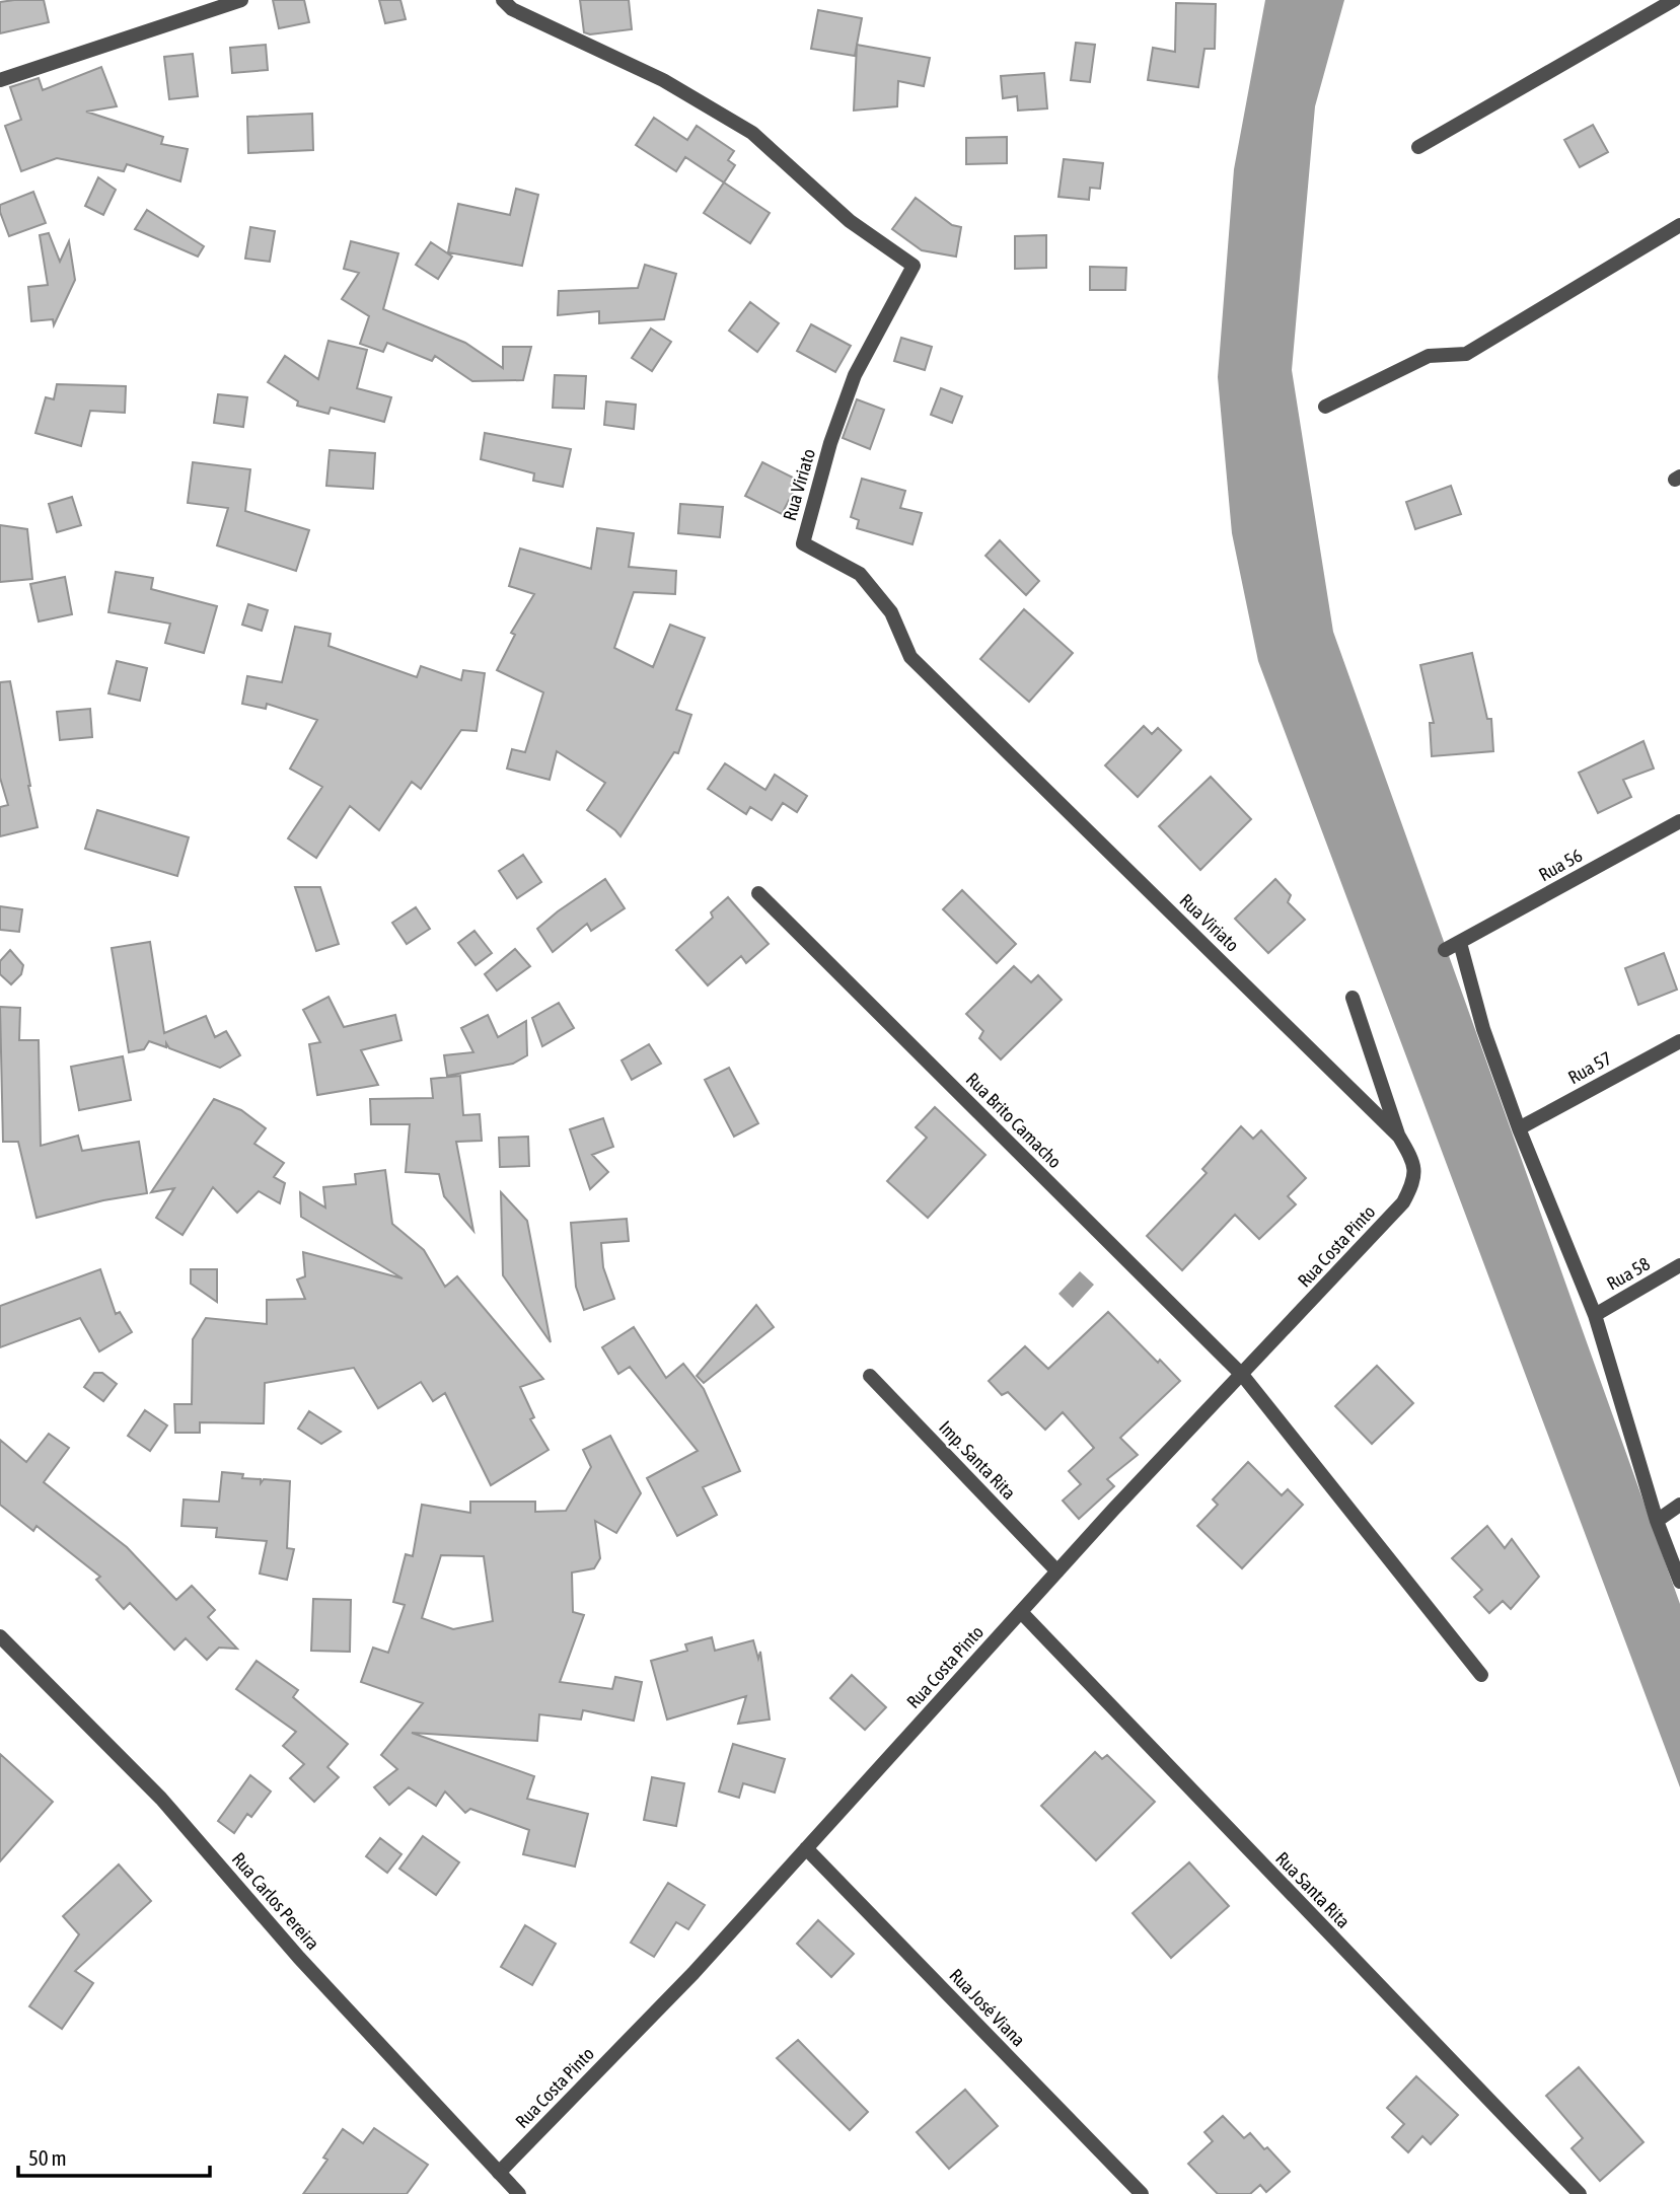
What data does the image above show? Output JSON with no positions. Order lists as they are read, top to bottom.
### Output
{
  "streets": {
    "street": [
      "Rua Viriato",
      "Rua 56",
      "Rua 57",
      "Rua Brito Camacho",
      "Rua Costa Pinto",
      "Rua 58",
      "Imp. Santa Rita",
      "Rua Santa Rita",
      "Rua Carlos Pereira",
      "Rua José Viana"
    ]
  },
  "crossings": [
    ["Rua Viriato", "Rua Costa Pinto"],
    ["Rua Brito Camacho", "Rua Costa Pinto"],
    ["Rua Costa Pinto", "Imp. Santa Rita"],
    ["Rua Costa Pinto", "Rua Santa Rita"],
    ["Rua Costa Pinto", "Rua Carlos Pereira"],
    ["Rua Costa Pinto", "Rua José Viana"]
  ],
  "scale_bar": "50 m"
}
